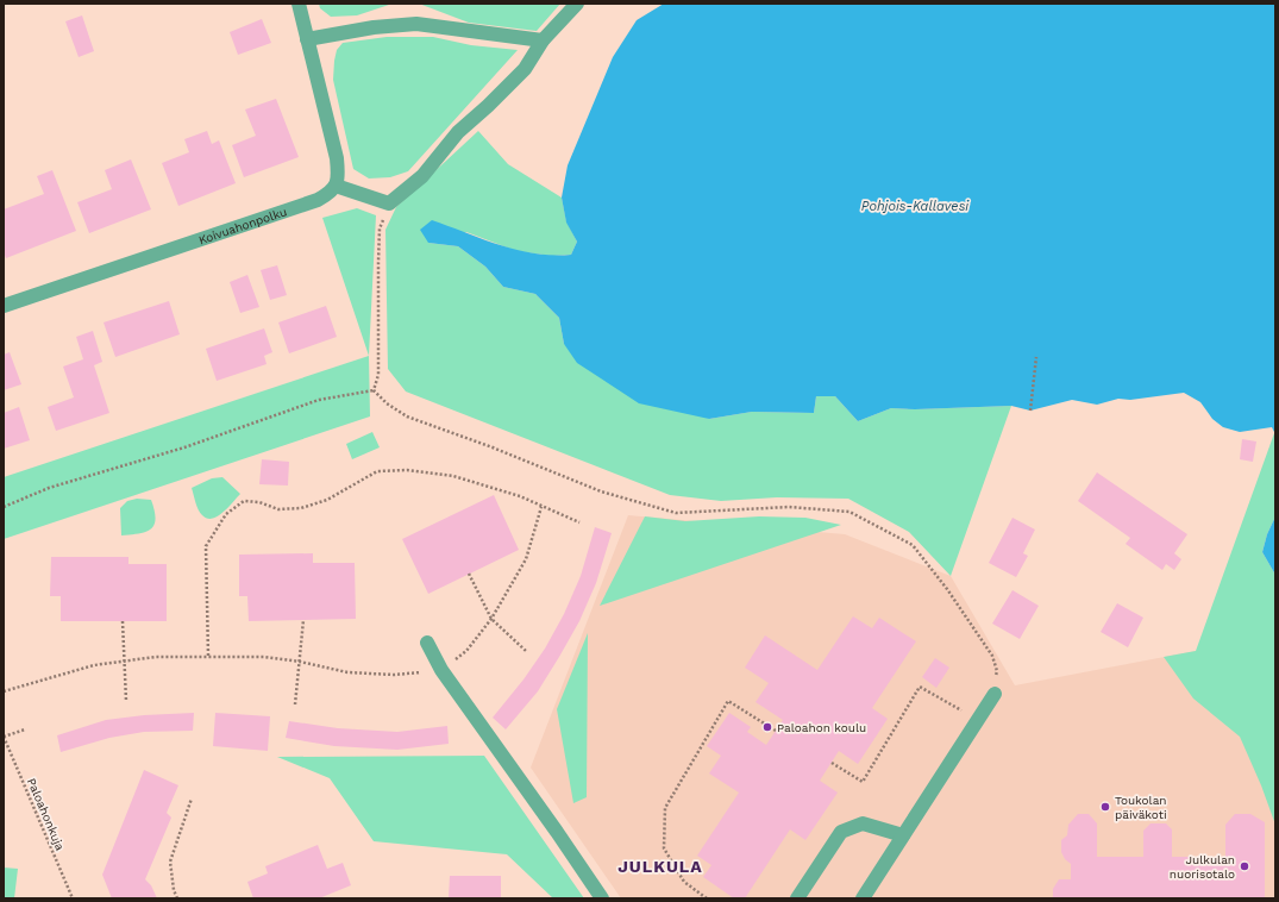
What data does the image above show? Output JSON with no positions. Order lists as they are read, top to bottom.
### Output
{
  "streets": {
    "street": ["Koivuahonpolku"],
    "path": ["Paloahonkuja"]
  },
  "districts": ["JULKULA"],
  "water": ["Pohjois-Kallavesi"],
  "places": ["Paloahon koulu", "Toukolan päiväkoti", "Julkulan nuorisotalo"]
}
